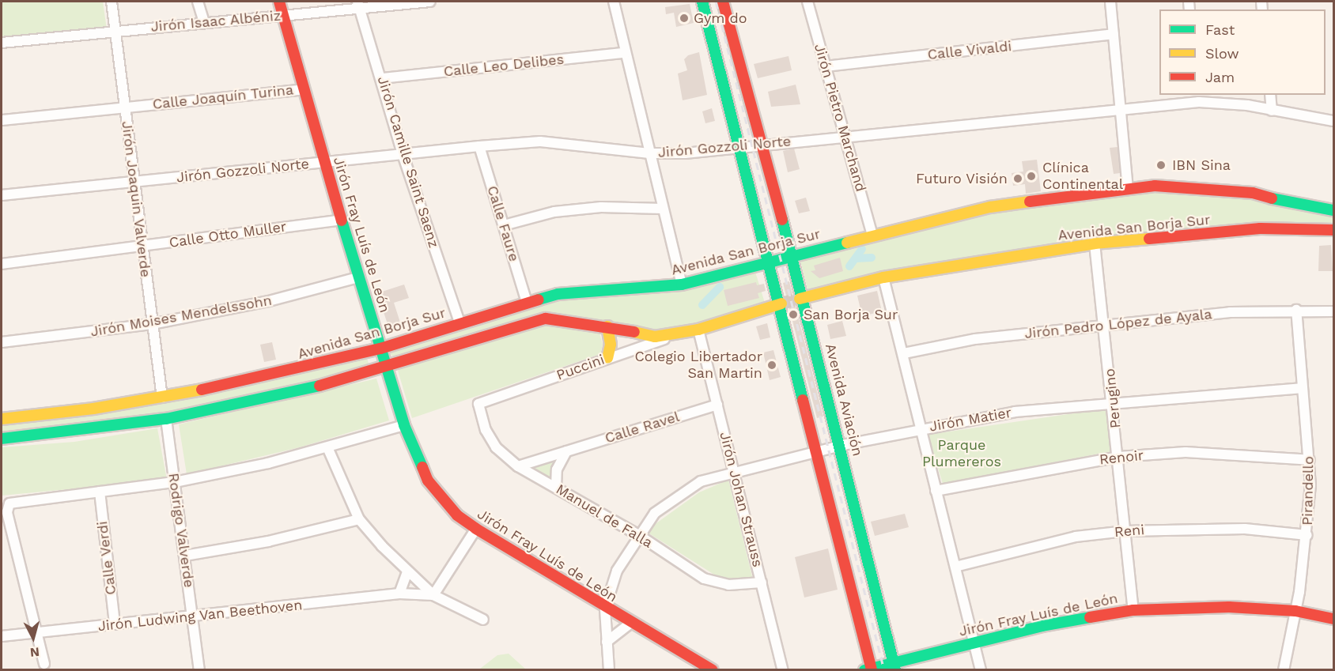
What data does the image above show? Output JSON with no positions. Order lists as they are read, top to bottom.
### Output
{
  "streets": {
    "main road": ["Avenida San Borja Sur", "Jirón Fray Luís de León", "Avenida Aviación"],
    "street": [
      "Jirón Isaac Albéniz",
      "Calle Vivaldi",
      "Calle Leo Delibes",
      "Calle Joaquín Turina",
      "Jirón Pietro Marchand",
      "Jirón Gozzoli Norte",
      "Jirón Camille Saint Saenz",
      "Jirón Joaquin Valverde",
      "Calle Faure",
      "Calle Otto Muller",
      "Jirón Moises Mendelssohn",
      "Jirón Pedro López de Ayala",
      "Puccini",
      "Perugino",
      "Jirón Matier",
      "Calle Ravel",
      "Renoir",
      "Pirandello",
      "Jirón Johan Strauss",
      "Manuel de Falla",
      "Rodrigo Valverde",
      "Reni",
      "Calle Verdi",
      "Jirón Ludwing Van Beethoven"
    ]
  },
  "crossings": [
    ["Jirón Isaac Albéniz", "Jirón Camille Saint Saenz"],
    ["Jirón Isaac Albéniz", "Jirón Joaquin Valverde"],
    ["Jirón Isaac Albéniz", "Jirón Fray Luís de León"],
    ["Calle Vivaldi", "Jirón Pietro Marchand"],
    ["Calle Leo Delibes", "Jirón Camille Saint Saenz"],
    ["Calle Joaquín Turina", "Jirón Joaquin Valverde"],
    ["Calle Joaquín Turina", "Jirón Fray Luís de León"],
    ["Jirón Pietro Marchand", "Jirón Gozzoli Norte"],
    ["Jirón Pietro Marchand", "Avenida San Borja Sur"],
    ["Jirón Gozzoli Norte", "Jirón Camille Saint Saenz"],
    ["Jirón Gozzoli Norte", "Jirón Joaquin Valverde"],
    ["Jirón Gozzoli Norte", "Calle Faure"],
    ["Jirón Gozzoli Norte", "Jirón Fray Luís de León"],
    ["Jirón Gozzoli Norte", "Avenida Aviación"],
    ["Jirón Camille Saint Saenz", "Avenida San Borja Sur"],
    ["Jirón Joaquin Valverde", "Avenida San Borja Sur"],
    ["Jirón Joaquin Valverde", "Calle Otto Muller"],
    ["Jirón Joaquin Valverde", "Jirón Moises Mendelssohn"],
    ["Calle Faure", "Avenida San Borja Sur"],
    ["Avenida San Borja Sur", "Jirón Fray Luís de León"],
    ["Avenida San Borja Sur", "Perugino"],
    ["Avenida San Borja Sur", "Avenida Aviación"],
    ["Calle Otto Muller", "Jirón Fray Luís de León"],
    ["Jirón Fray Luís de León", "Jirón Moises Mendelssohn"],
    ["Jirón Fray Luís de León", "Perugino"],
    ["Jirón Fray Luís de León", "Avenida Aviación"],
    ["Jirón Fray Luís de León", "Jirón Matier"],
    ["Jirón Fray Luís de León", "Pirandello"],
    ["Jirón Pedro López de Ayala", "Perugino"],
    ["Jirón Pedro López de Ayala", "Pirandello"],
    ["Puccini", "Manuel de Falla"],
    ["Perugino", "Jirón Matier"],
    ["Perugino", "Renoir"],
    ["Perugino", "Reni"],
    ["Avenida Aviación", "Jirón Matier"],
    ["Jirón Matier", "Pirandello"],
    ["Jirón Matier", "Jirón Johan Strauss"],
    ["Jirón Matier", "Manuel de Falla"],
    ["Calle Ravel", "Jirón Johan Strauss"],
    ["Calle Ravel", "Manuel de Falla"],
    ["Renoir", "Pirandello"],
    ["Pirandello", "Reni"],
    ["Jirón Johan Strauss", "Manuel de Falla"],
    ["Rodrigo Valverde", "Jirón Ludwing Van Beethoven"],
    ["Calle Verdi", "Jirón Ludwing Van Beethoven"]
  ],
  "parks": ["Parque Plumereros"],
  "places": [
    "Gym do",
    "IBN Sina",
    "Clínica Continental",
    "Futuro Visión",
    "San Borja Sur",
    "Colegio Libertador San Martin"
  ],
  "legend": ["Fast", "Slow", "Jam"],
  "north": "bottom"
}
